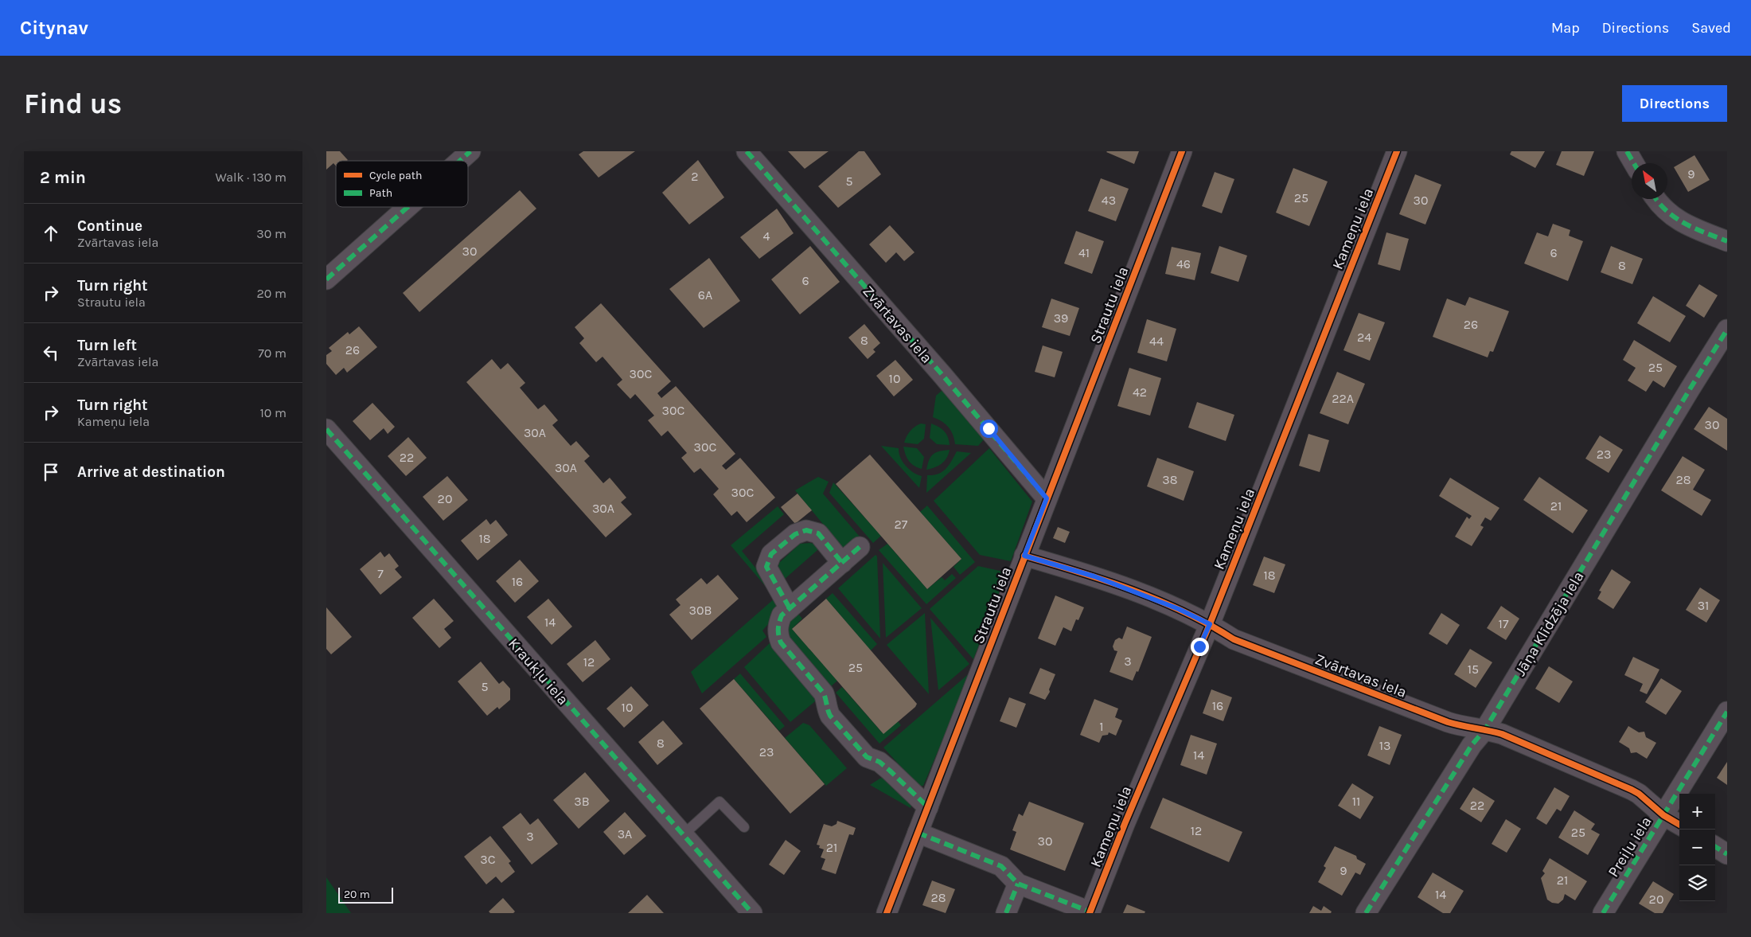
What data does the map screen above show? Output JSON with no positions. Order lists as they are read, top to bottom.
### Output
{
  "streets": {
    "street": [
      "Kameņu iela",
      "Strautu iela",
      "Zvārtavas iela",
      "Jāņa Klīdzēja iela",
      "Kraukļu iela",
      "Preiļu iela"
    ]
  },
  "crossings": [
    ["Kameņu iela", "Zvārtavas iela"],
    ["Strautu iela", "Zvārtavas iela"],
    ["Zvārtavas iela", "Jāņa Klīdzēja iela"],
    ["Zvārtavas iela", "Preiļu iela"]
  ],
  "house_numbers": [
    "9",
    "2",
    "5",
    "25",
    "43",
    "30",
    "4",
    "30",
    "41",
    "6",
    "46",
    "8",
    "6",
    "6A",
    "39",
    "26",
    "24",
    "8",
    "44",
    "26",
    "25",
    "30C",
    "10",
    "42",
    "22A",
    "30C",
    "30",
    "30A",
    "30C",
    "23",
    "22",
    "30A",
    "38",
    "28",
    "30C",
    "20",
    "21",
    "30A",
    "27",
    "18",
    "7",
    "18",
    "16",
    "31",
    "30B",
    "14",
    "17",
    "3",
    "12",
    "25",
    "15",
    "5",
    "16",
    "10",
    "1",
    "8",
    "13",
    "23",
    "14",
    "3B",
    "11",
    "22",
    "12",
    "25",
    "3A",
    "3",
    "30",
    "21",
    "3C",
    "9",
    "21",
    "14",
    "28",
    "20"
  ],
  "legend": ["Cycle path", "Path"],
  "scale_bar": "20 m",
  "north": "top left",
  "page": {
    "header": "Citynav",
    "nav": ["Map", "Directions", "Saved"],
    "buttons": "Directions",
    "title": "Find us",
    "heading": ["2 min", "Walk · 130 m"],
    "list": [
      ["Continue", "Zvārtavas iela", "30 m"],
      ["Turn right", "Strautu iela", "20 m"],
      ["Turn left", "Zvārtavas iela", "70 m"],
      ["Turn right", "Kameņu iela", "10 m"],
      "Arrive at destination"
    ],
    "map_buttons": ["+", "−"],
    "scale": "20 m"
  }
}
